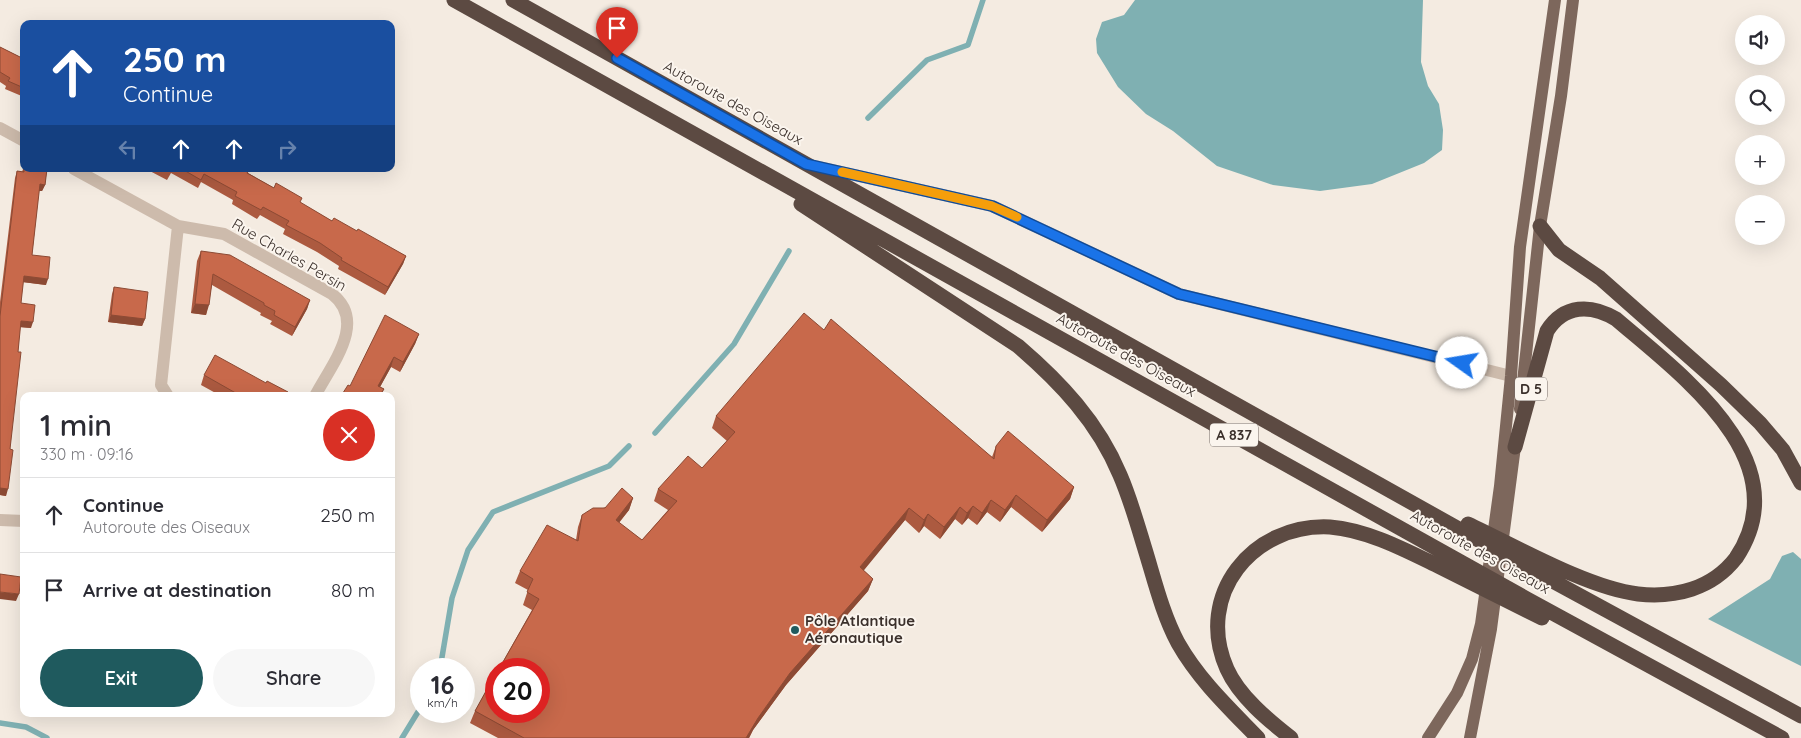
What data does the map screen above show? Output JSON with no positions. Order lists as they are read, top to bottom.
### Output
{
  "streets": {
    "highway": ["Autoroute des Oiseaux", "D 5", "A 837"],
    "street": ["Rue Charles Persin"]
  },
  "crossings": [
    ["Autoroute des Oiseaux", "D 5"]
  ],
  "places": ["Pôle Atlantique Aéronautique"],
  "page": {
    "map_buttons": ["+", "−"],
    "turn": ["250 m", "Continue"],
    "heading": ["1 min", "330 m · 09:16"],
    "list": [
      {
        "name": "Continue",
        "note": "Autoroute des Oiseaux",
        "value": "250 m"
      },
      {
        "name": "Arrive at destination",
        "value": "80 m"
      }
    ],
    "buttons": ["Exit", "Share"],
    "speed": "16 km/h",
    "limit": "20"
  }
}
